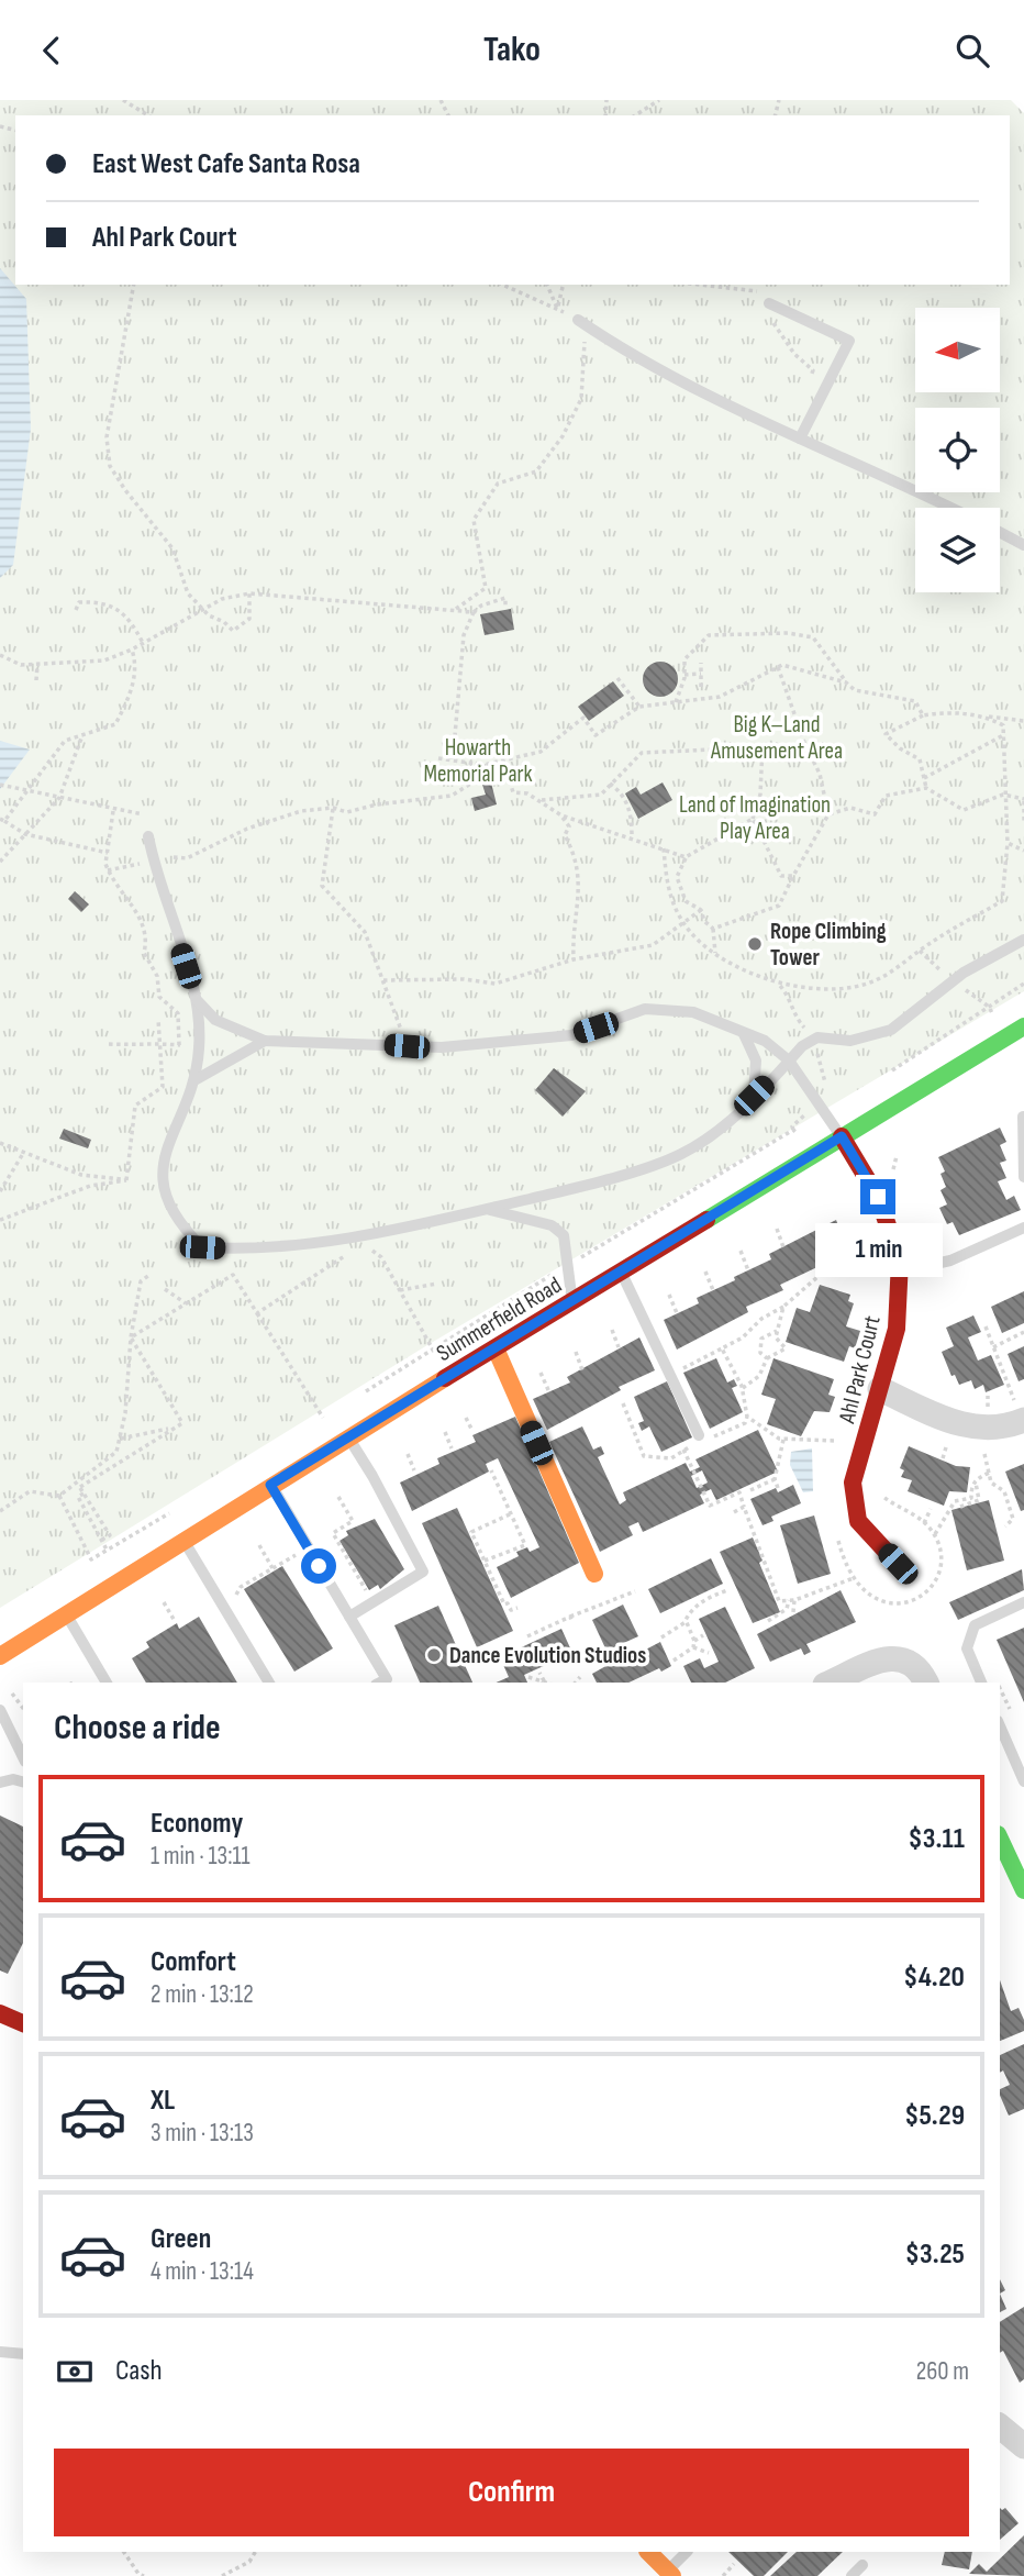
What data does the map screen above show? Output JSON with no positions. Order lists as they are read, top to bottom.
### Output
{
  "streets": {
    "street": ["Summerfield Road", "Ahl Park Court"]
  },
  "crossings": [
    ["Summerfield Road", "Ahl Park Court"]
  ],
  "parks": ["Big K–Land Amusement Area", "Howarth Memorial Park", "Land of Imagination Play Area"],
  "places": ["Rope Climbing Tower", "Dance Evolution Studios"],
  "north": "left",
  "page": {
    "header": "Tako",
    "banner": ["East West Cafe Santa Rosa", "Ahl Park Court"],
    "bubble": "1 min",
    "heading": "Choose a ride",
    "list": [
      {
        "name": "Economy",
        "note": "1 min · 13:11",
        "value": "$3.11"
      },
      {
        "name": "Comfort",
        "note": "2 min · 13:12",
        "value": "$4.20"
      },
      {
        "name": "XL",
        "note": "3 min · 13:13",
        "value": "$5.29"
      },
      {
        "name": "Green",
        "note": "4 min · 13:14",
        "value": "$3.25"
      }
    ],
    "pay": ["Cash", "260 m"],
    "buttons": "Confirm"
  }
}
